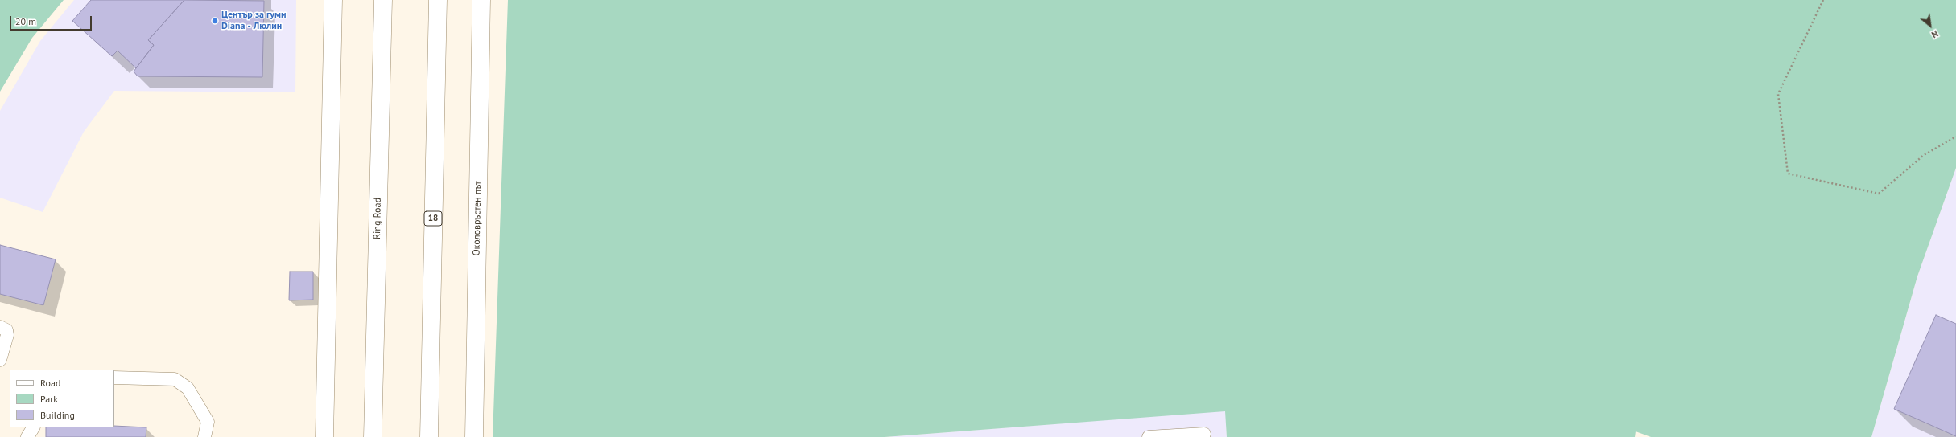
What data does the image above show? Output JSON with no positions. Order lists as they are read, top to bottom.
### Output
{
  "streets": {
    "main road": ["Ring Road", "18", "Околовръстен път"]
  },
  "places": ["Център за гуми Diana - Люлин"],
  "legend": ["Road", "Park", "Building"],
  "scale_bar": "20 m",
  "north": "bottom right"
}
